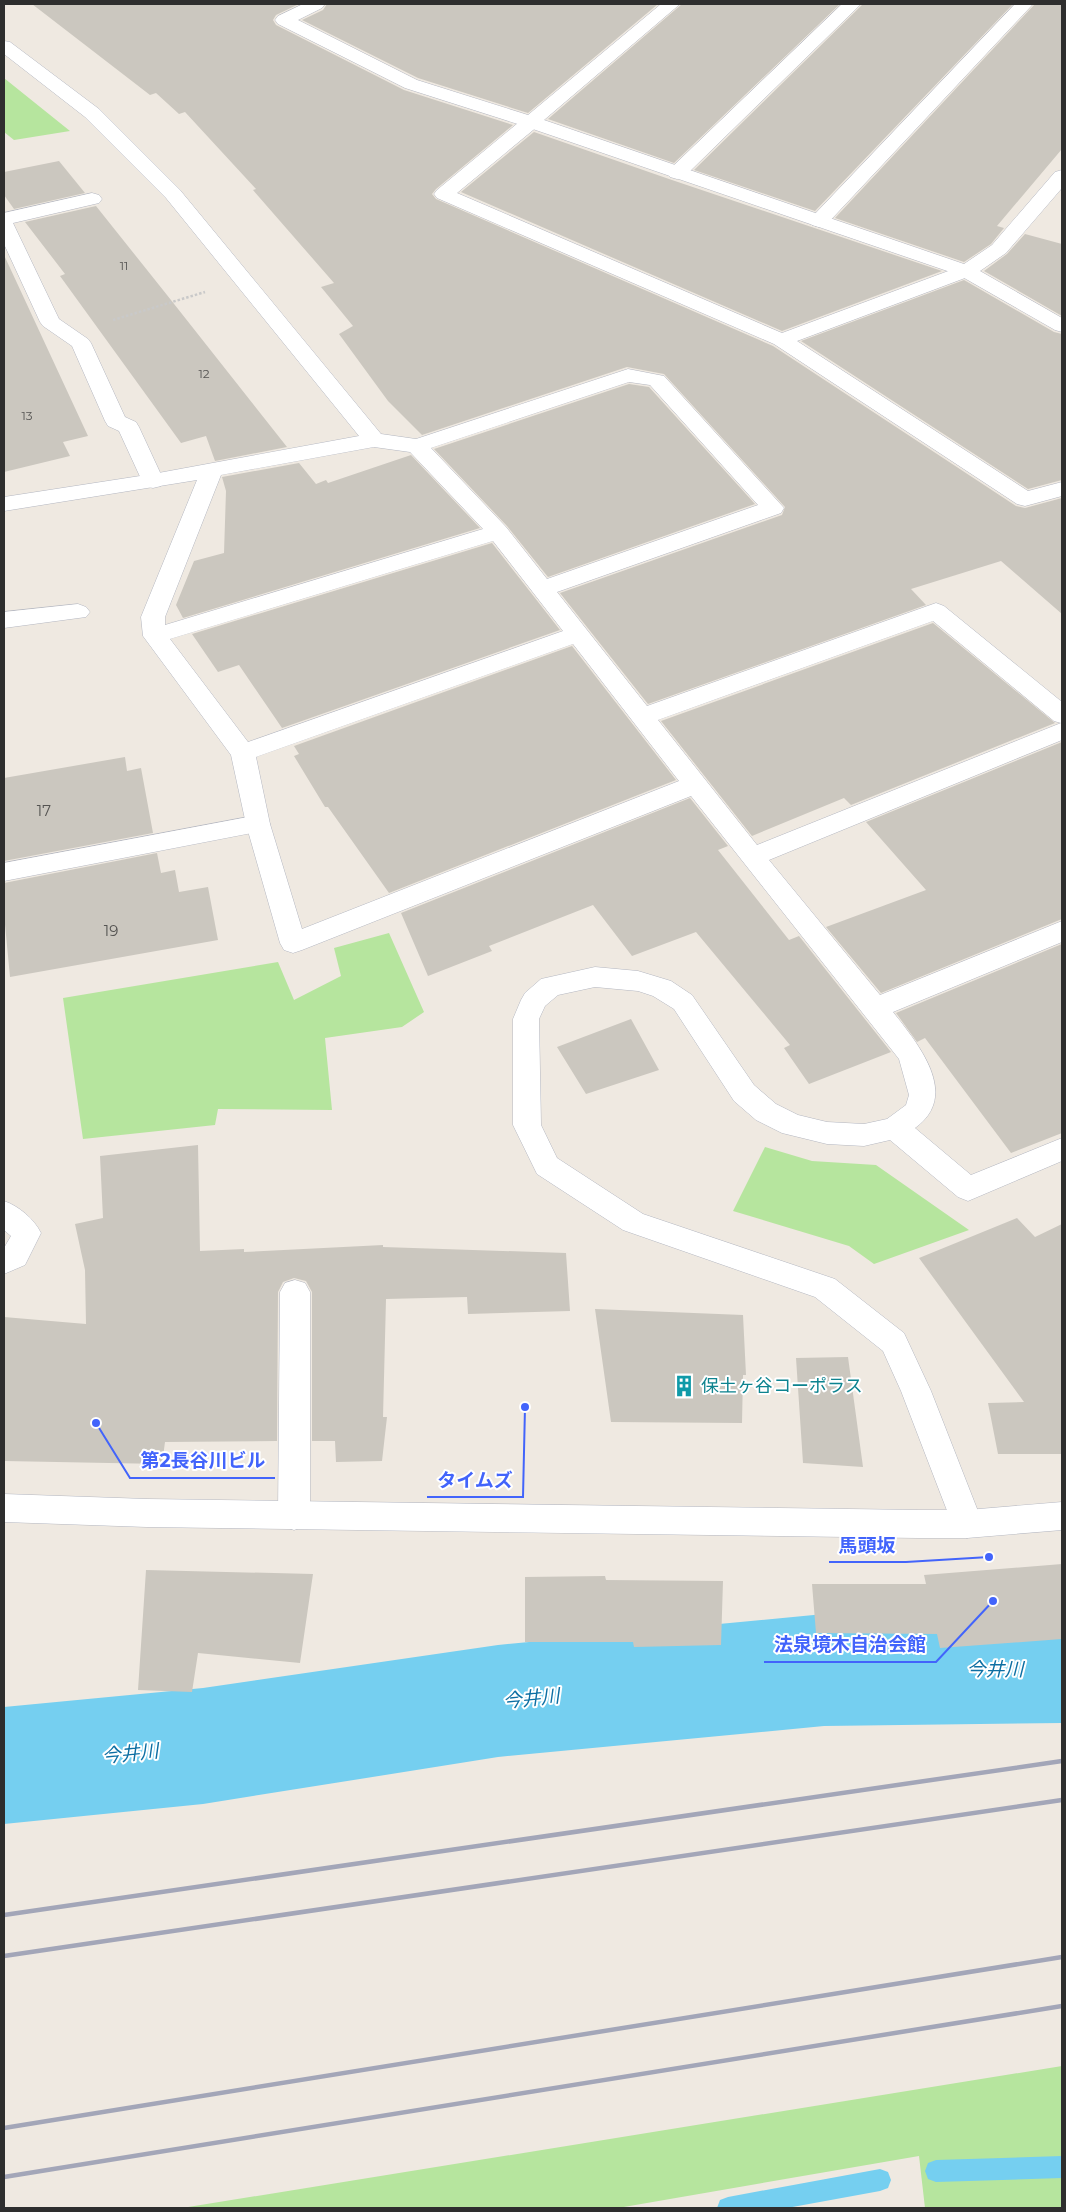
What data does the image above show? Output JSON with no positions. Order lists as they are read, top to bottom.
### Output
{
  "water": ["今井川"],
  "places": {
    "building": ["保土ヶ谷コーポラス"],
    "other": [
      "タイムズ",
      "第2長谷川ビル",
      "馬頭坂",
      "法泉境木自治会館"
    ]
  },
  "house_numbers": [
    "11",
    "12",
    "13",
    "17",
    "19"
  ]
}
